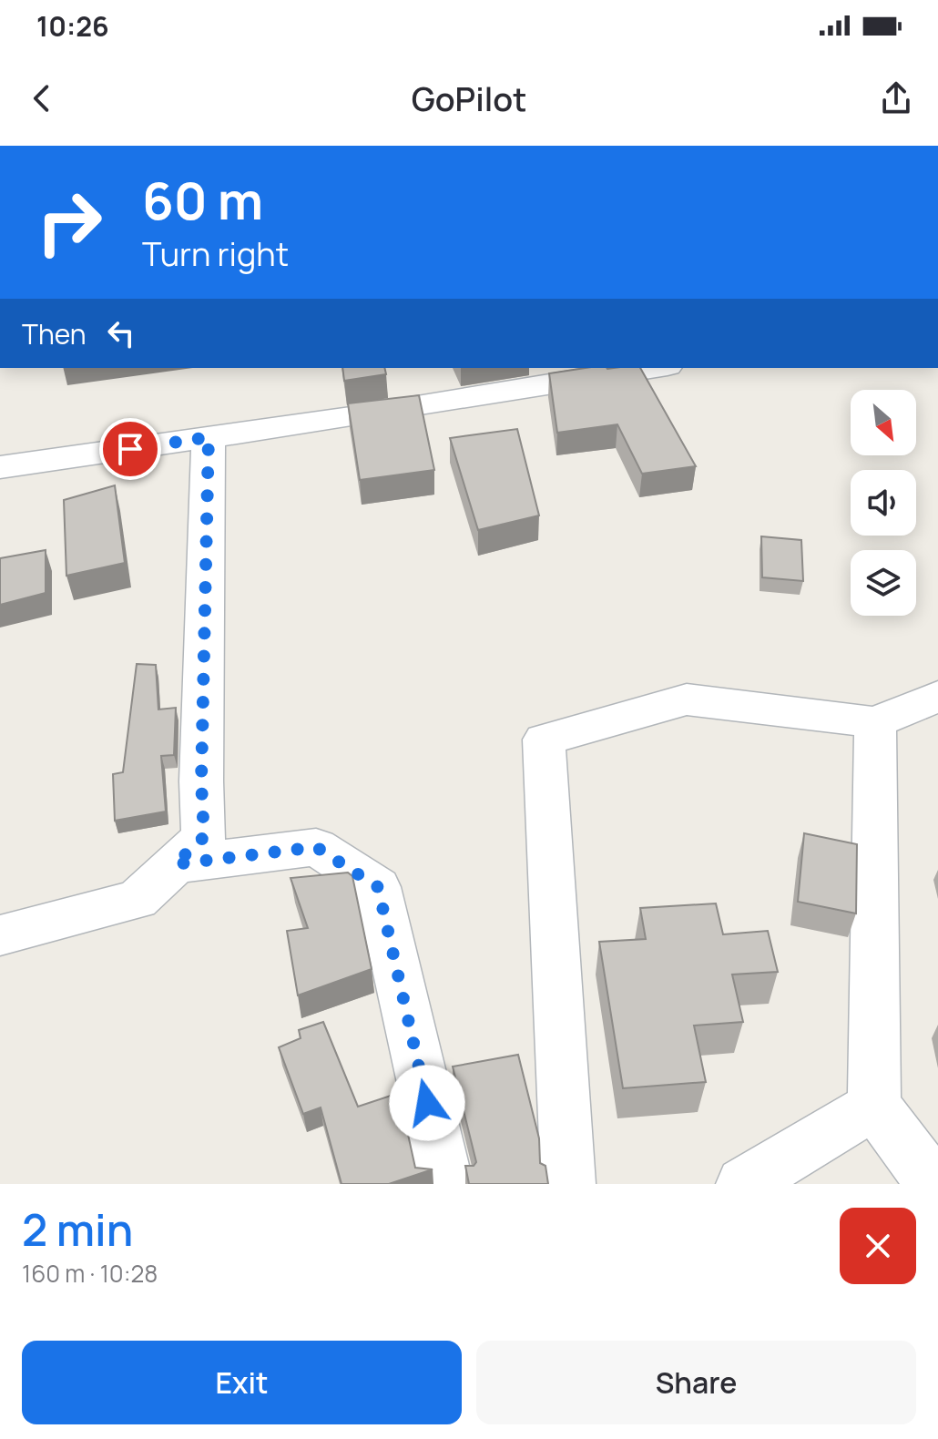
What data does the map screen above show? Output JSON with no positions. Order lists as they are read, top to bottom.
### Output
{
  "north": "bottom right",
  "page": {
    "status": "10:26",
    "header": "GoPilot",
    "turn": ["60 m", "Turn right"],
    "then": "Then",
    "heading": ["2 min", "160 m · 10:28"],
    "buttons": ["Exit", "Share"]
  }
}
